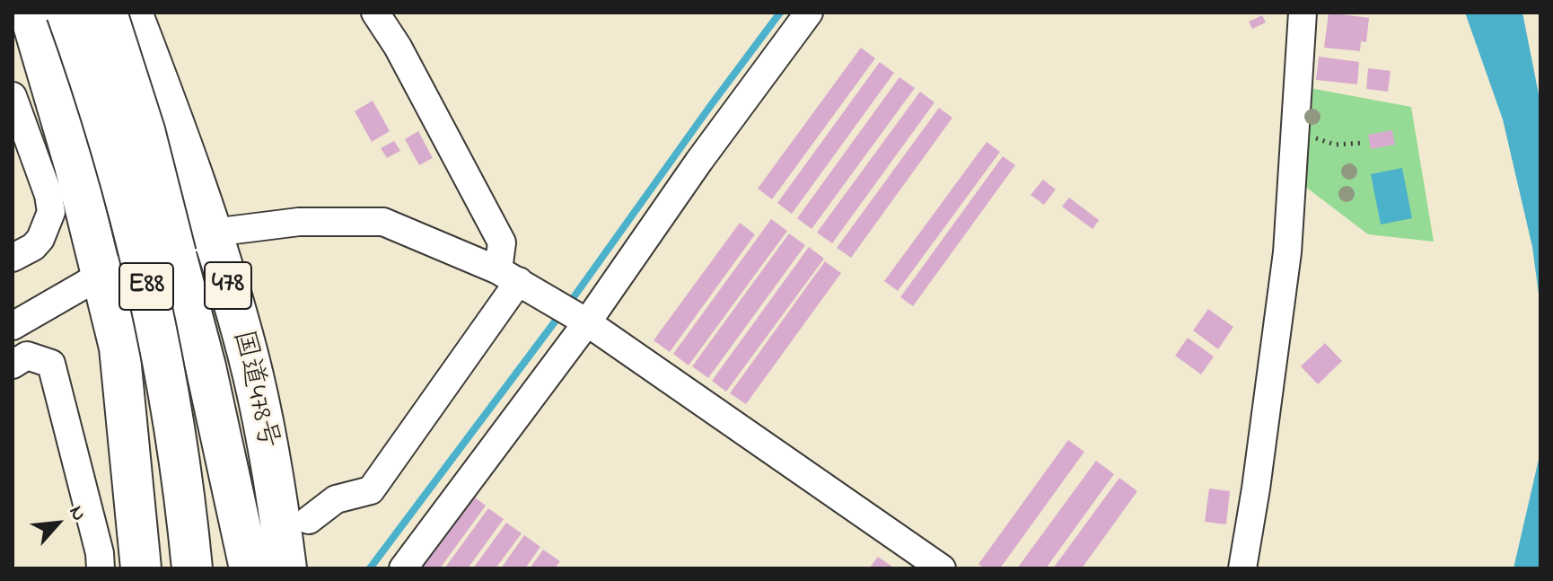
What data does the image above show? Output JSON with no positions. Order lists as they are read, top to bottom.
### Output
{
  "streets": {
    "highway": ["478", "E88", "国道478号"]
  },
  "north": "top right"
}
